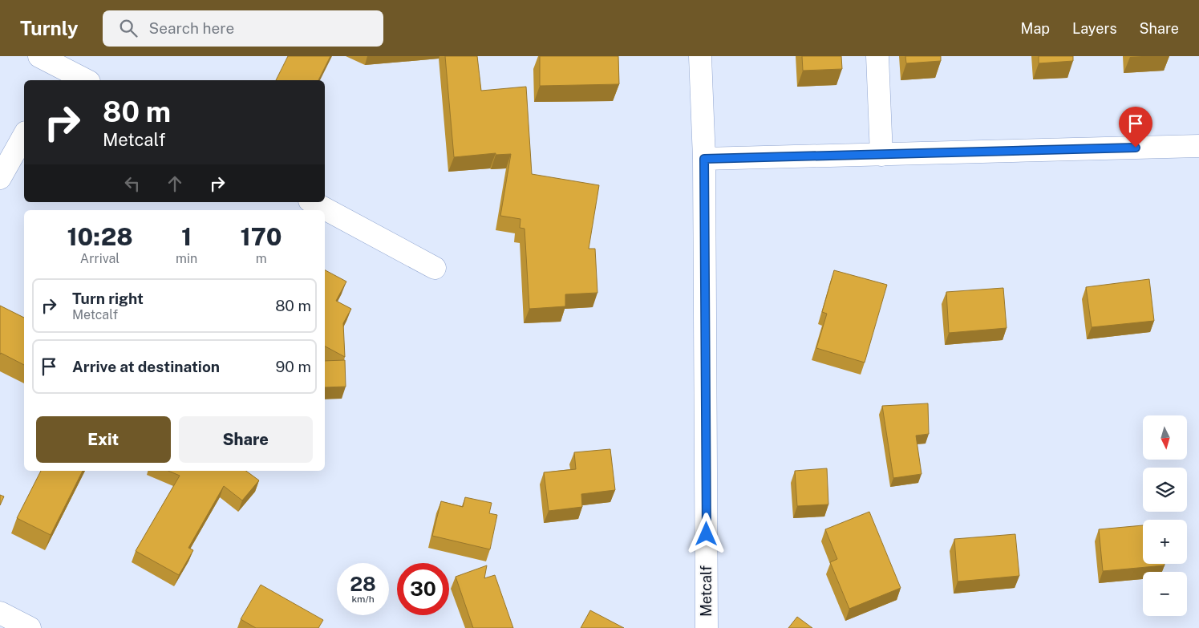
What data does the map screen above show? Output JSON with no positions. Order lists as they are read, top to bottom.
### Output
{
  "streets": {
    "street": ["Metcalf"]
  },
  "north": "bottom",
  "page": {
    "header": "Turnly",
    "search": "Search here",
    "nav": ["Map", "Layers", "Share"],
    "turn": ["80 m", "Metcalf"],
    "eta": [
      "10:28",
      "Arrival",
      "1",
      "min",
      "170",
      "m"
    ],
    "list": [
      {
        "name": "Turn right",
        "note": "Metcalf",
        "value": "80 m"
      },
      {
        "name": "Arrive at destination",
        "value": "90 m"
      }
    ],
    "buttons": ["Exit", "Share"],
    "map_buttons": ["+", "−"],
    "speed": "28 km/h",
    "limit": "30"
  }
}
